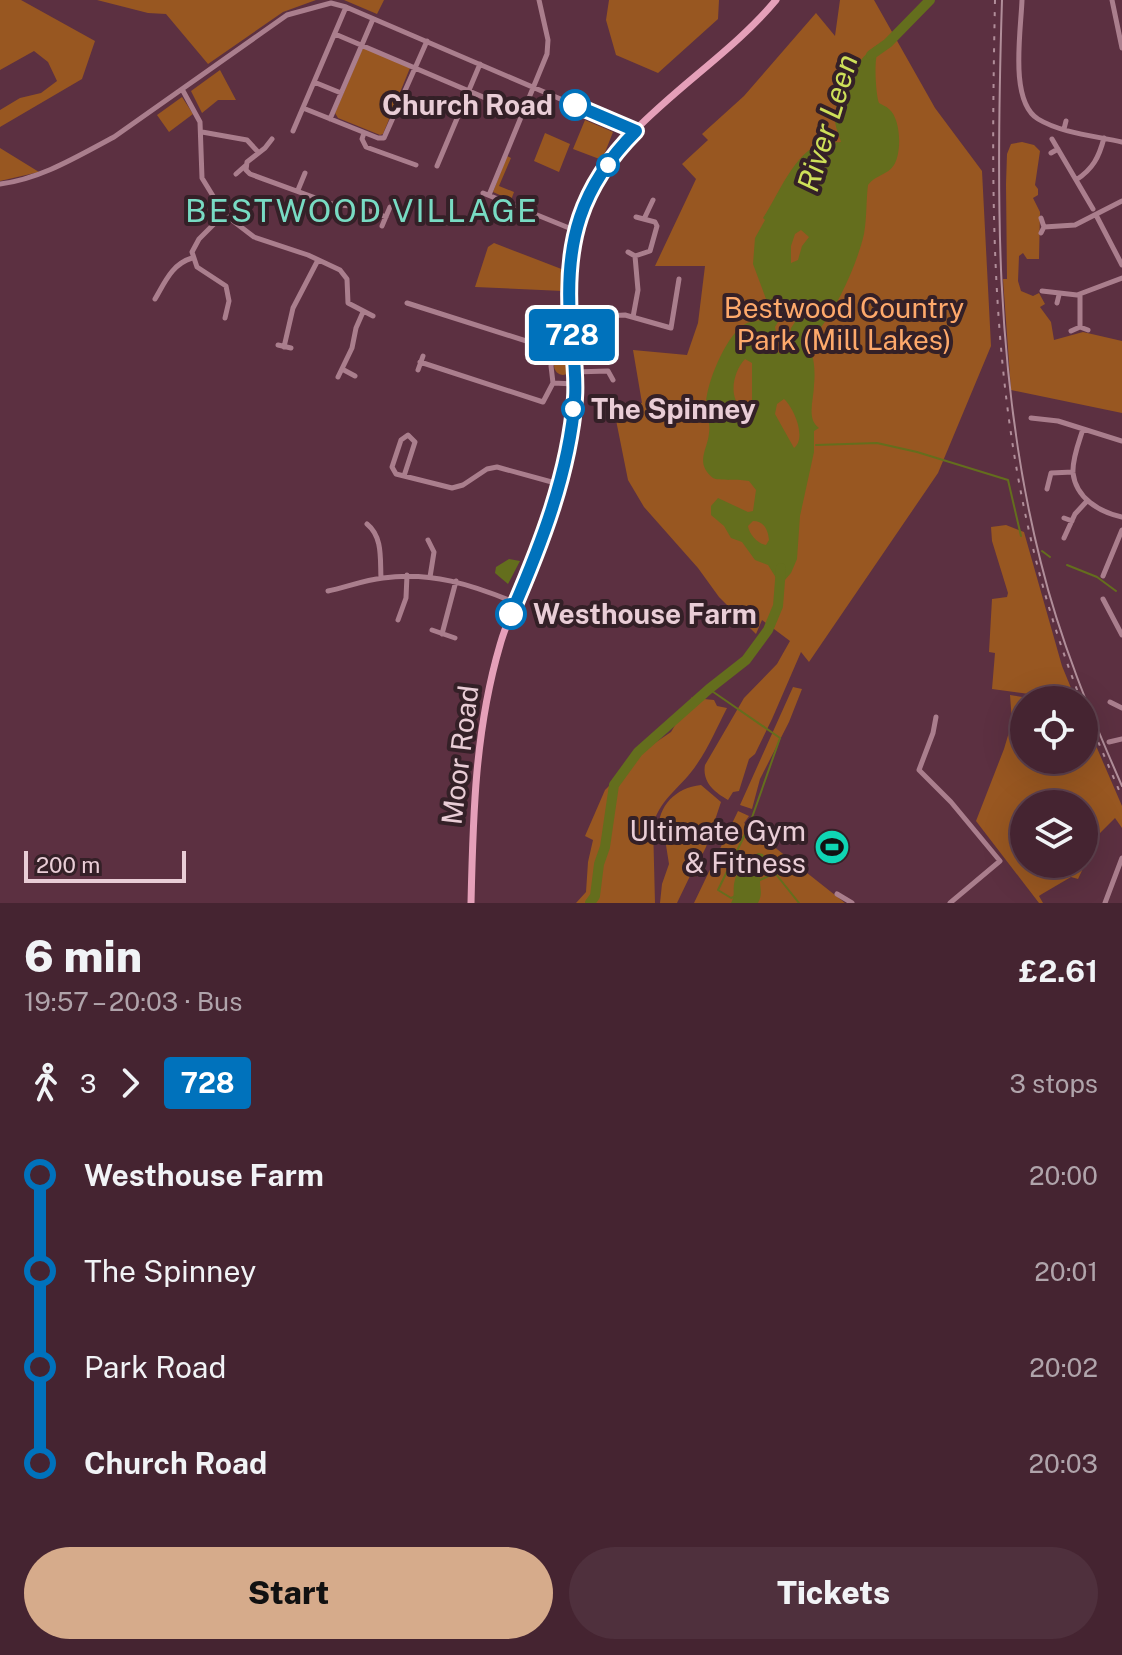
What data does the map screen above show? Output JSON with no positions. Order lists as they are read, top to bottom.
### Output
{
  "streets": {
    "main road": ["Moor Road"]
  },
  "districts": ["BESTWOOD VILLAGE"],
  "water": ["River Leen"],
  "parks": ["Bestwood Country Park (Mill Lakes)"],
  "places": {
    "other": ["Church Road", "The Spinney", "Westhouse Farm"],
    "sports": ["Ultimate Gym & Fitness"]
  },
  "lines": ["bus line 728"],
  "scale_bar": "200 m",
  "page": {
    "on_map": "728",
    "scale": "200 m",
    "heading": ["6 min", "19:57 – 20:03 · Bus", "£2.61"],
    "legs": ["3", "728", "3 stops"],
    "list": [
      {
        "name": "Westhouse Farm",
        "value": "20:00"
      },
      {
        "name": "The Spinney",
        "value": "20:01"
      },
      {
        "name": "Park Road",
        "value": "20:02"
      },
      {
        "name": "Church Road",
        "value": "20:03"
      }
    ],
    "buttons": ["Start", "Tickets"]
  }
}
